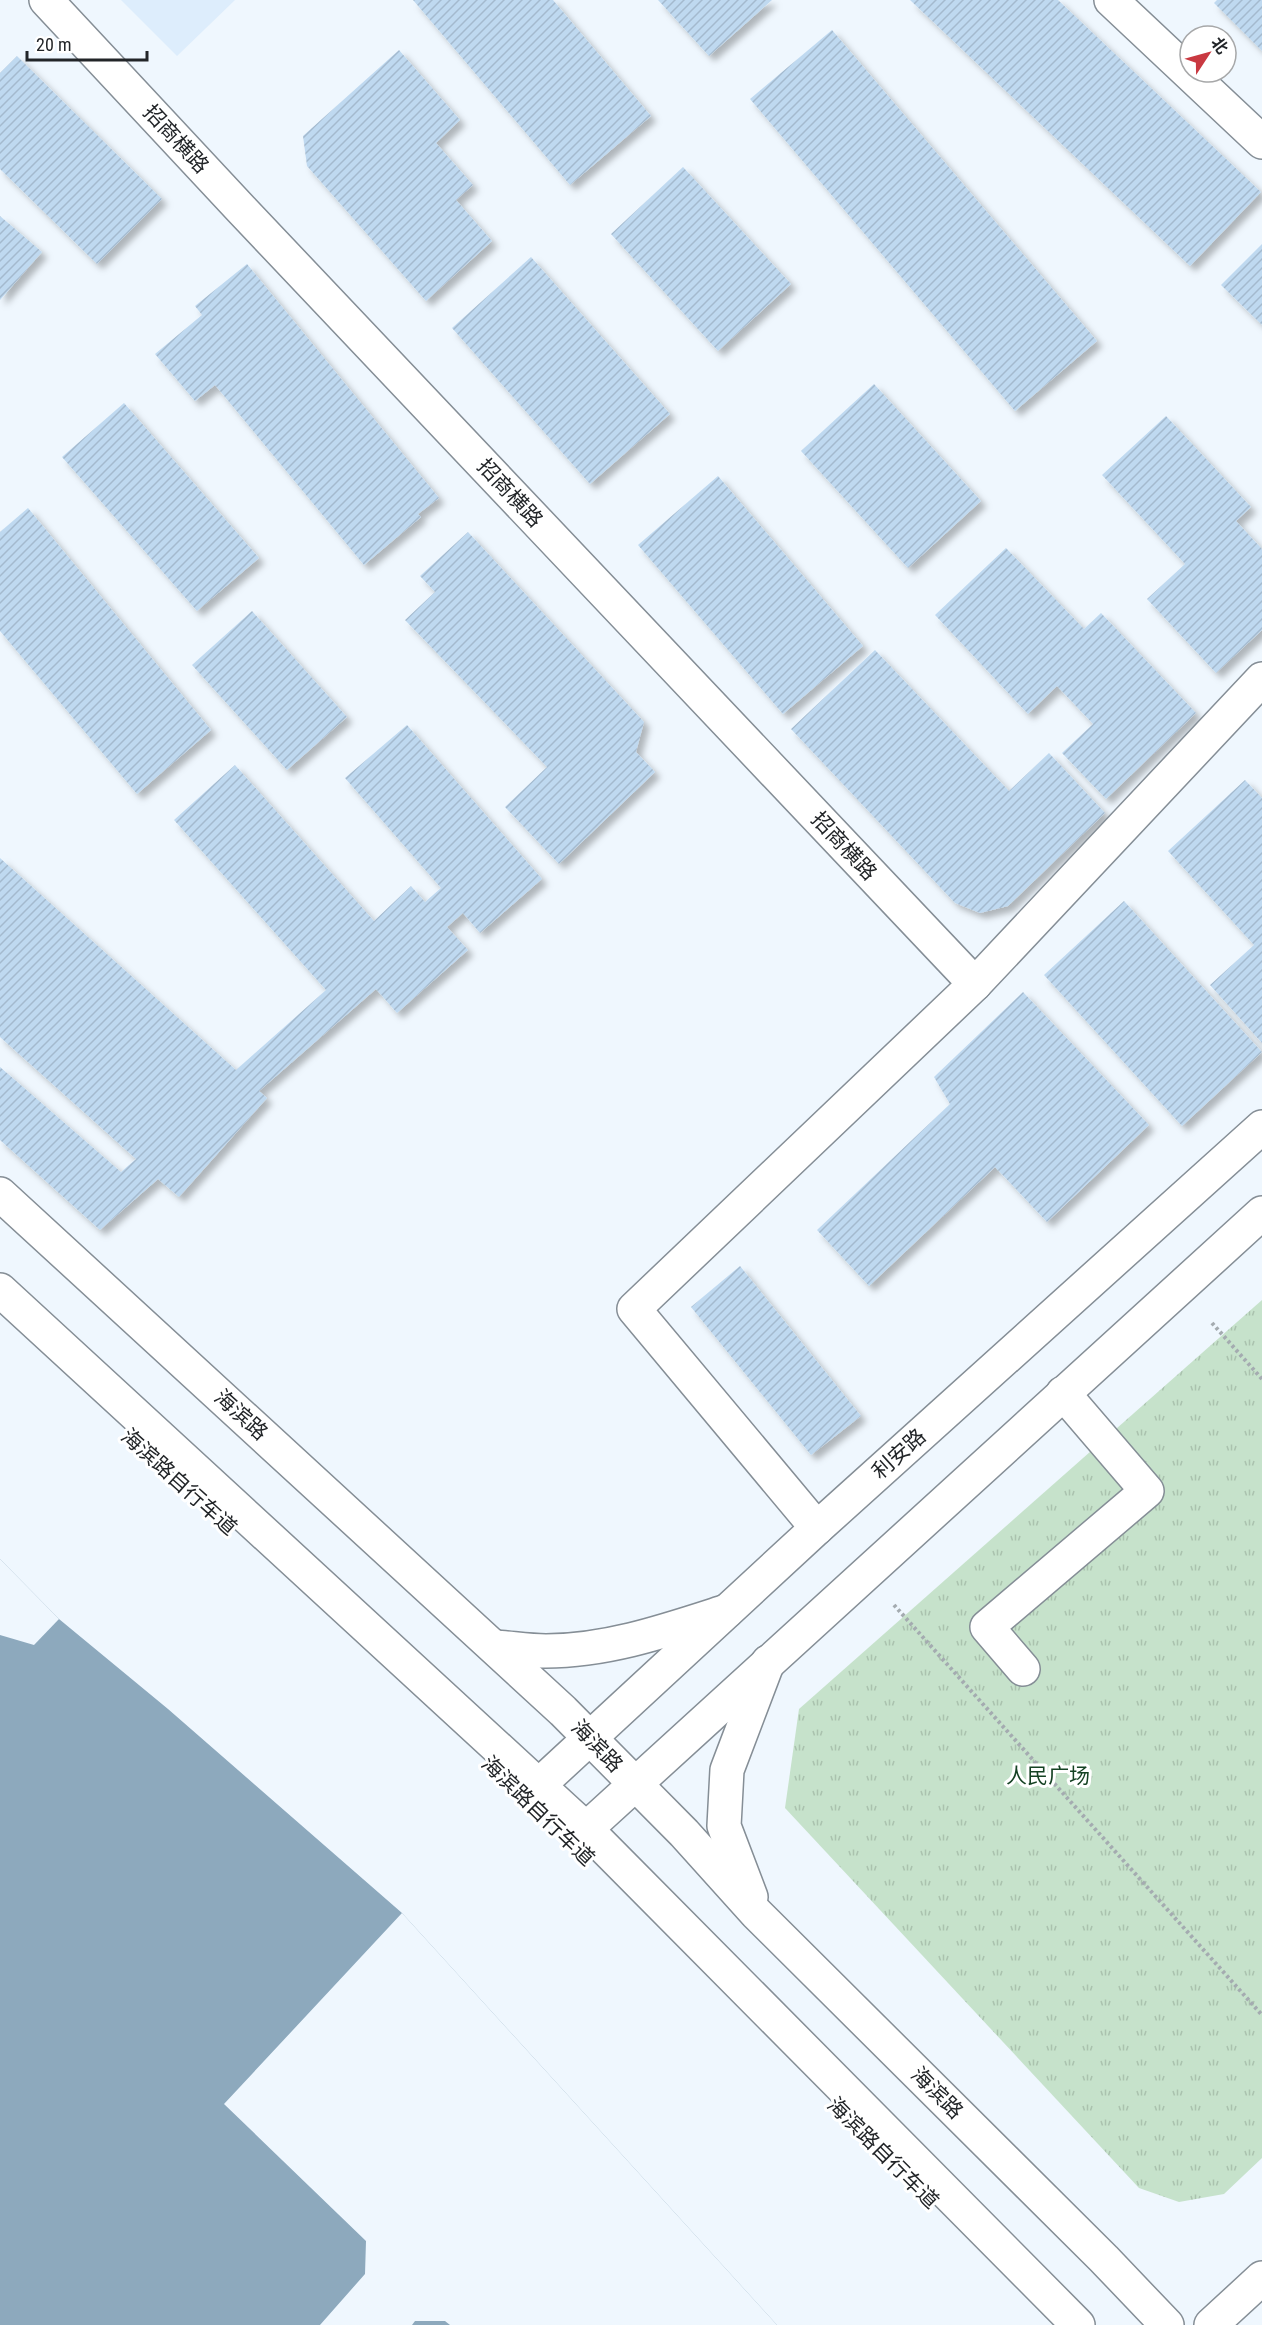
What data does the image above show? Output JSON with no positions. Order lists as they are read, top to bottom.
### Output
{
  "streets": {
    "street": ["招商横路", "海滨路", "利安路"]
  },
  "crossings": [
    ["海滨路", "利安路"]
  ],
  "parks": ["人民广场"],
  "scale_bar": "20 m",
  "north": "top right"
}
